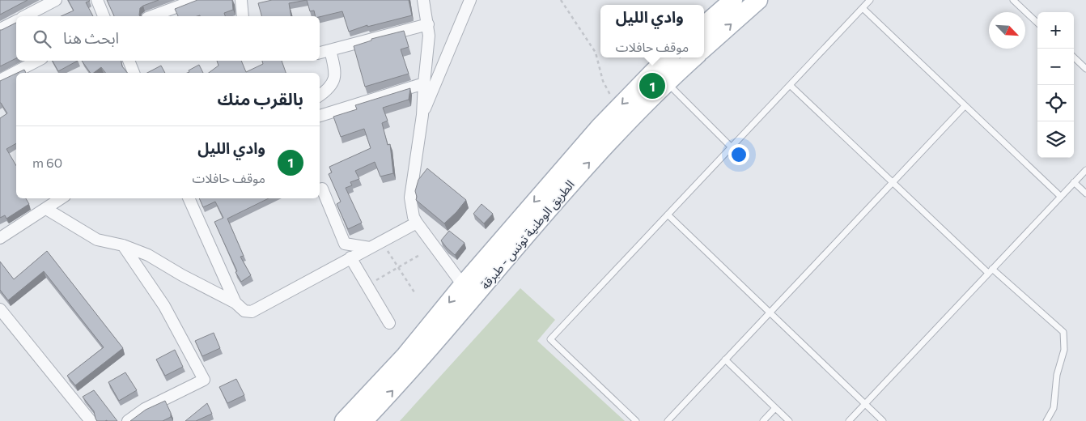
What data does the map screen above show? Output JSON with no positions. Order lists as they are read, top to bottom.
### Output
{
  "streets": {
    "main road": ["الطريق الوطنية تونس - طبرقة"]
  },
  "north": "bottom right",
  "page": {
    "popup": ["وادي الليل", "موقف حافلات"],
    "map_buttons": ["+", "−"],
    "search": "ابحث هنا",
    "pins": "1",
    "heading": "بالقرب منك",
    "list": [
      {
        "mark": "1",
        "name": "وادي الليل",
        "note": "موقف حافلات",
        "value": "60 m"
      }
    ]
  }
}
